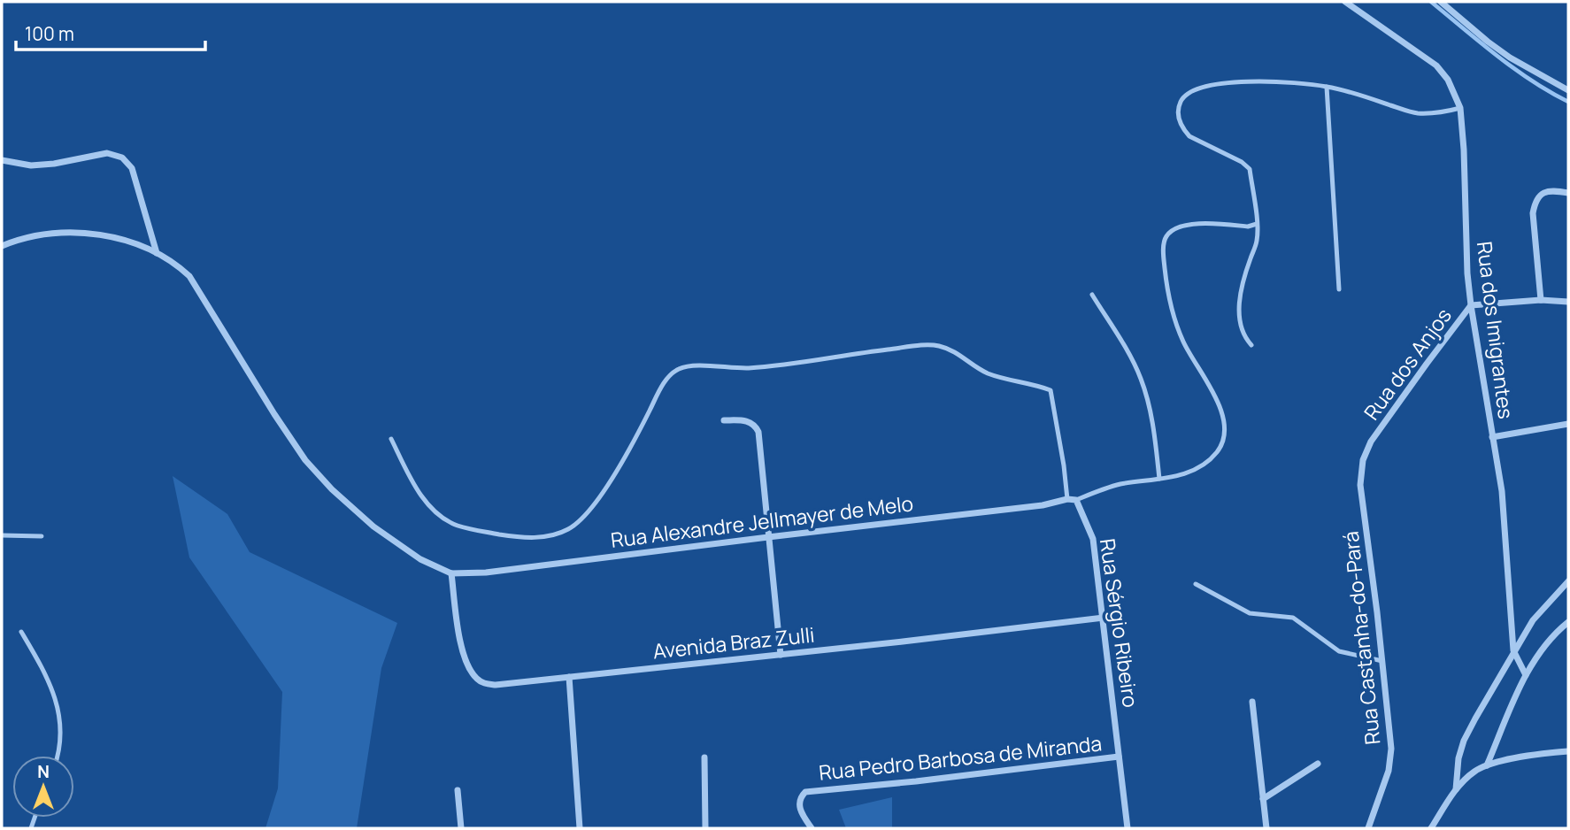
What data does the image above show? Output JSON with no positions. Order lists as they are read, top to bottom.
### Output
{
  "streets": {
    "street": [
      "Rua dos Imigrantes",
      "Rua dos Anjos",
      "Rua Alexandre Jellmayer de Melo",
      "Rua Sérgio Ribeiro",
      "Rua Castanha-do-Pará",
      "Avenida Braz Zulli",
      "Rua Pedro Barbosa de Miranda"
    ]
  },
  "crossings": [
    ["Rua dos Imigrantes", "Rua dos Anjos"],
    ["Rua dos Anjos", "Rua Castanha-do-Pará"],
    ["Rua Alexandre Jellmayer de Melo", "Rua Sérgio Ribeiro"],
    ["Rua Alexandre Jellmayer de Melo", "Avenida Braz Zulli"],
    ["Rua Sérgio Ribeiro", "Avenida Braz Zulli"],
    ["Rua Sérgio Ribeiro", "Rua Pedro Barbosa de Miranda"]
  ],
  "scale_bar": "100 m",
  "north": "top"
}
